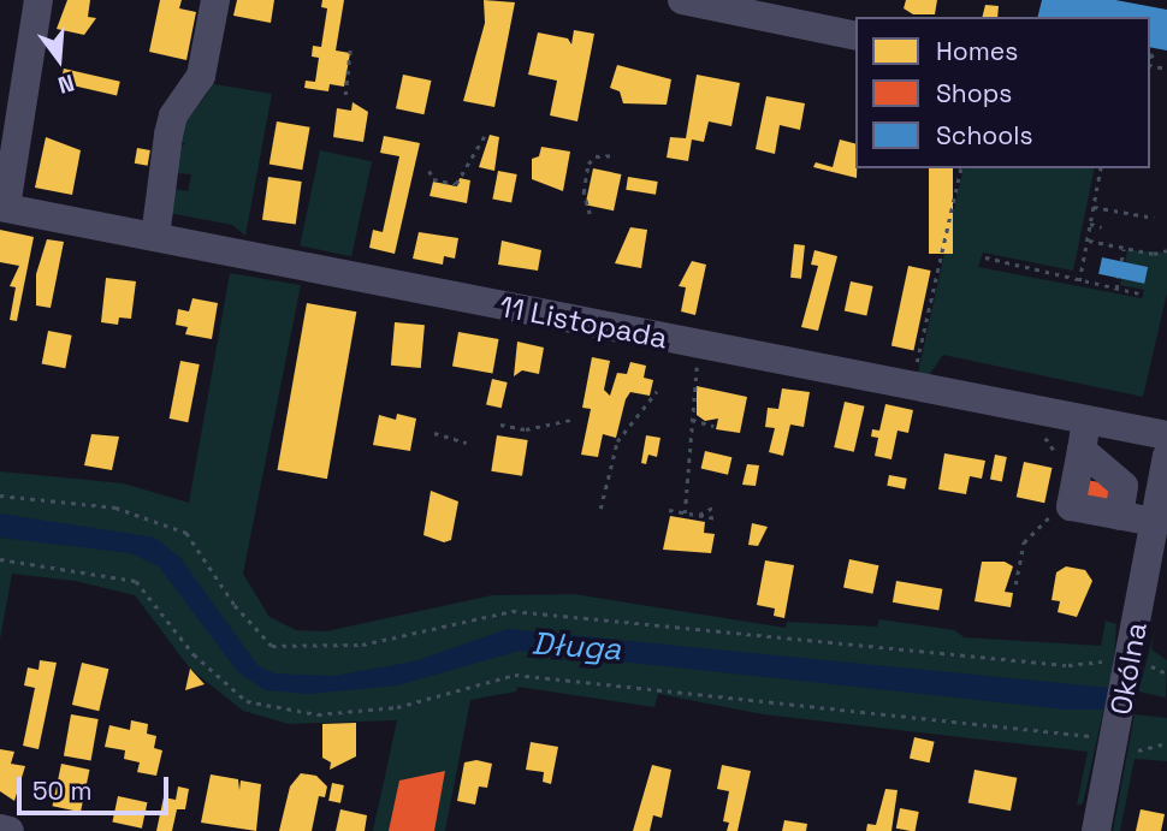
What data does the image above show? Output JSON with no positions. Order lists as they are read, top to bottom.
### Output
{
  "streets": {
    "street": ["11 Listopada", "Okólna"]
  },
  "water": ["Długa"],
  "legend": ["Homes", "Shops", "Schools"],
  "scale_bar": "50 m",
  "north": "bottom"
}
